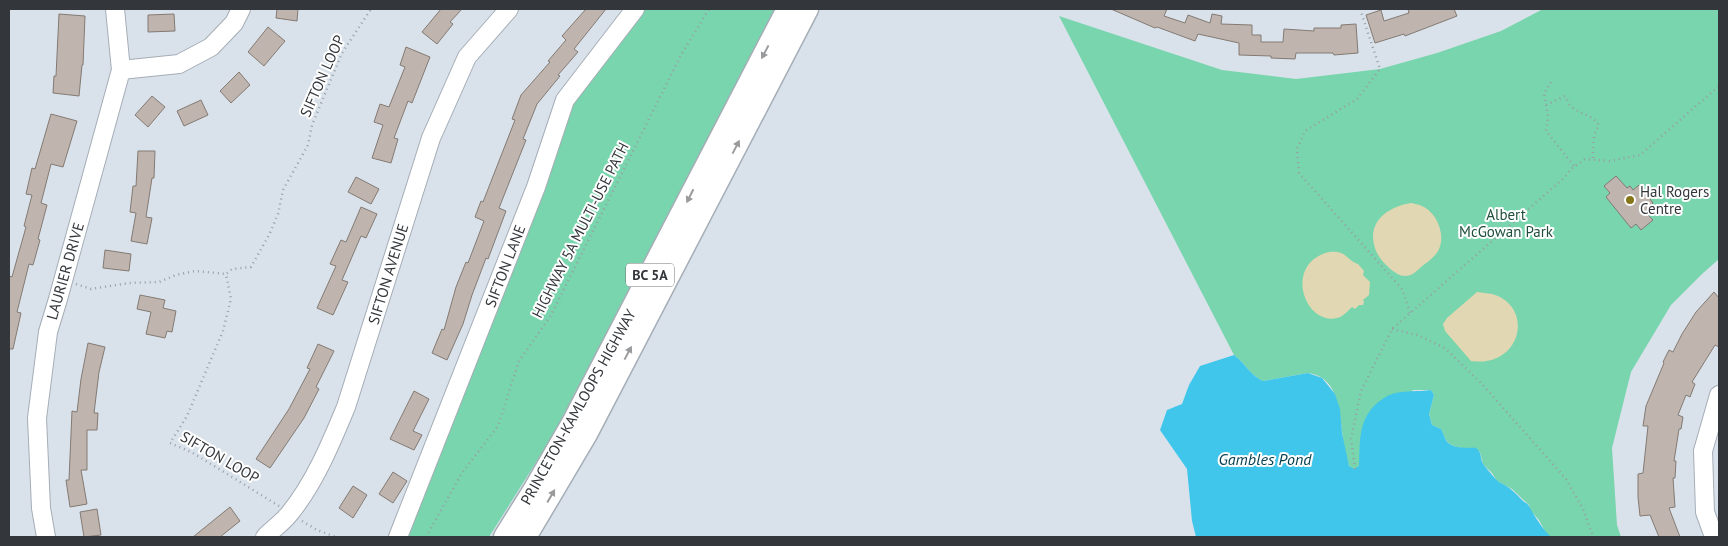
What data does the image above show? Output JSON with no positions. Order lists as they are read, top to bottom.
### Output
{
  "streets": {
    "main road": ["BC 5A", "PRINCETON-KAMLOOPS HIGHWAY"],
    "street": ["SIFTON LANE", "LAURIER DRIVE", "SIFTON AVENUE"],
    "path": ["SIFTON LOOP", "HIGHWAY 5A MULTI-USE PATH"]
  },
  "crossings": [
    ["SIFTON LOOP", "LAURIER DRIVE"],
    ["SIFTON LOOP", "SIFTON AVENUE"]
  ],
  "water": ["Gambles Pond"],
  "parks": ["Albert McGowan Park"],
  "places": ["Hal Rogers Centre"]
}
